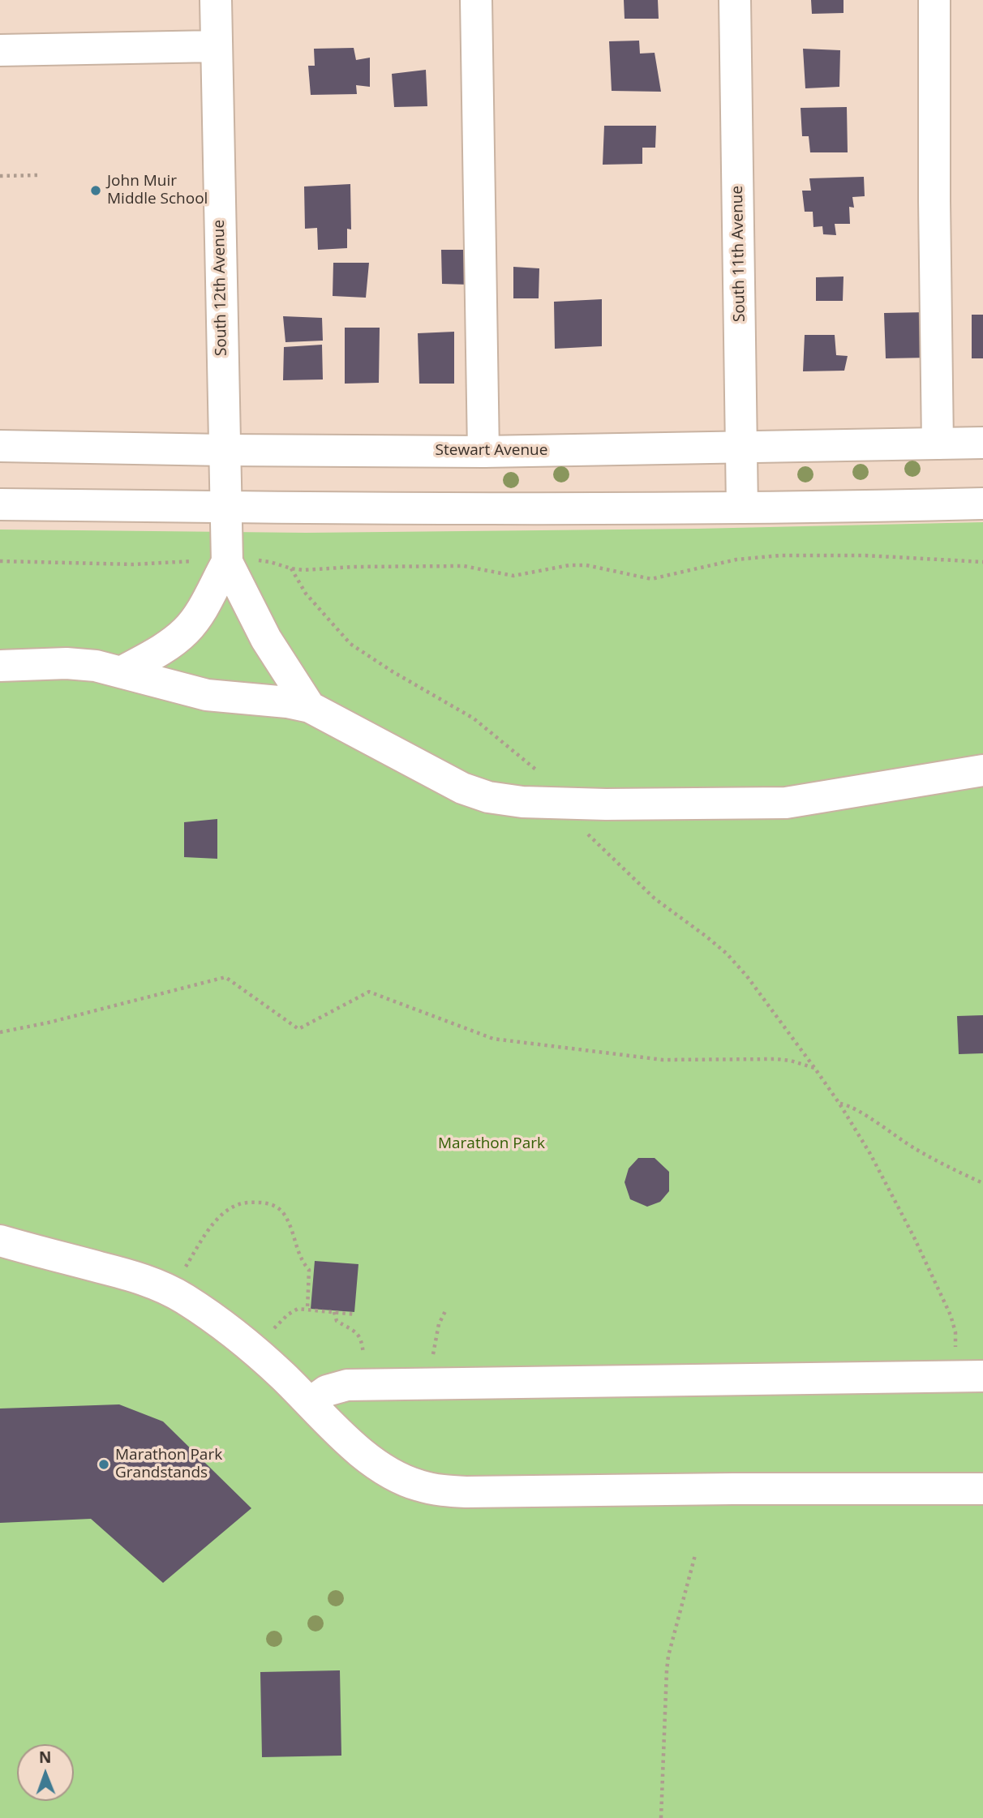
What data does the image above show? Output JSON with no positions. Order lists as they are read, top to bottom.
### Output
{
  "streets": {
    "main road": ["South 11th Avenue", "South 12th Avenue", "Stewart Avenue"]
  },
  "crossings": [
    ["South 11th Avenue", "Stewart Avenue"],
    ["South 12th Avenue", "Stewart Avenue"]
  ],
  "parks": ["Marathon Park"],
  "places": ["John Muir Middle School", "Marathon Park Grandstands"],
  "north": "top"
}
